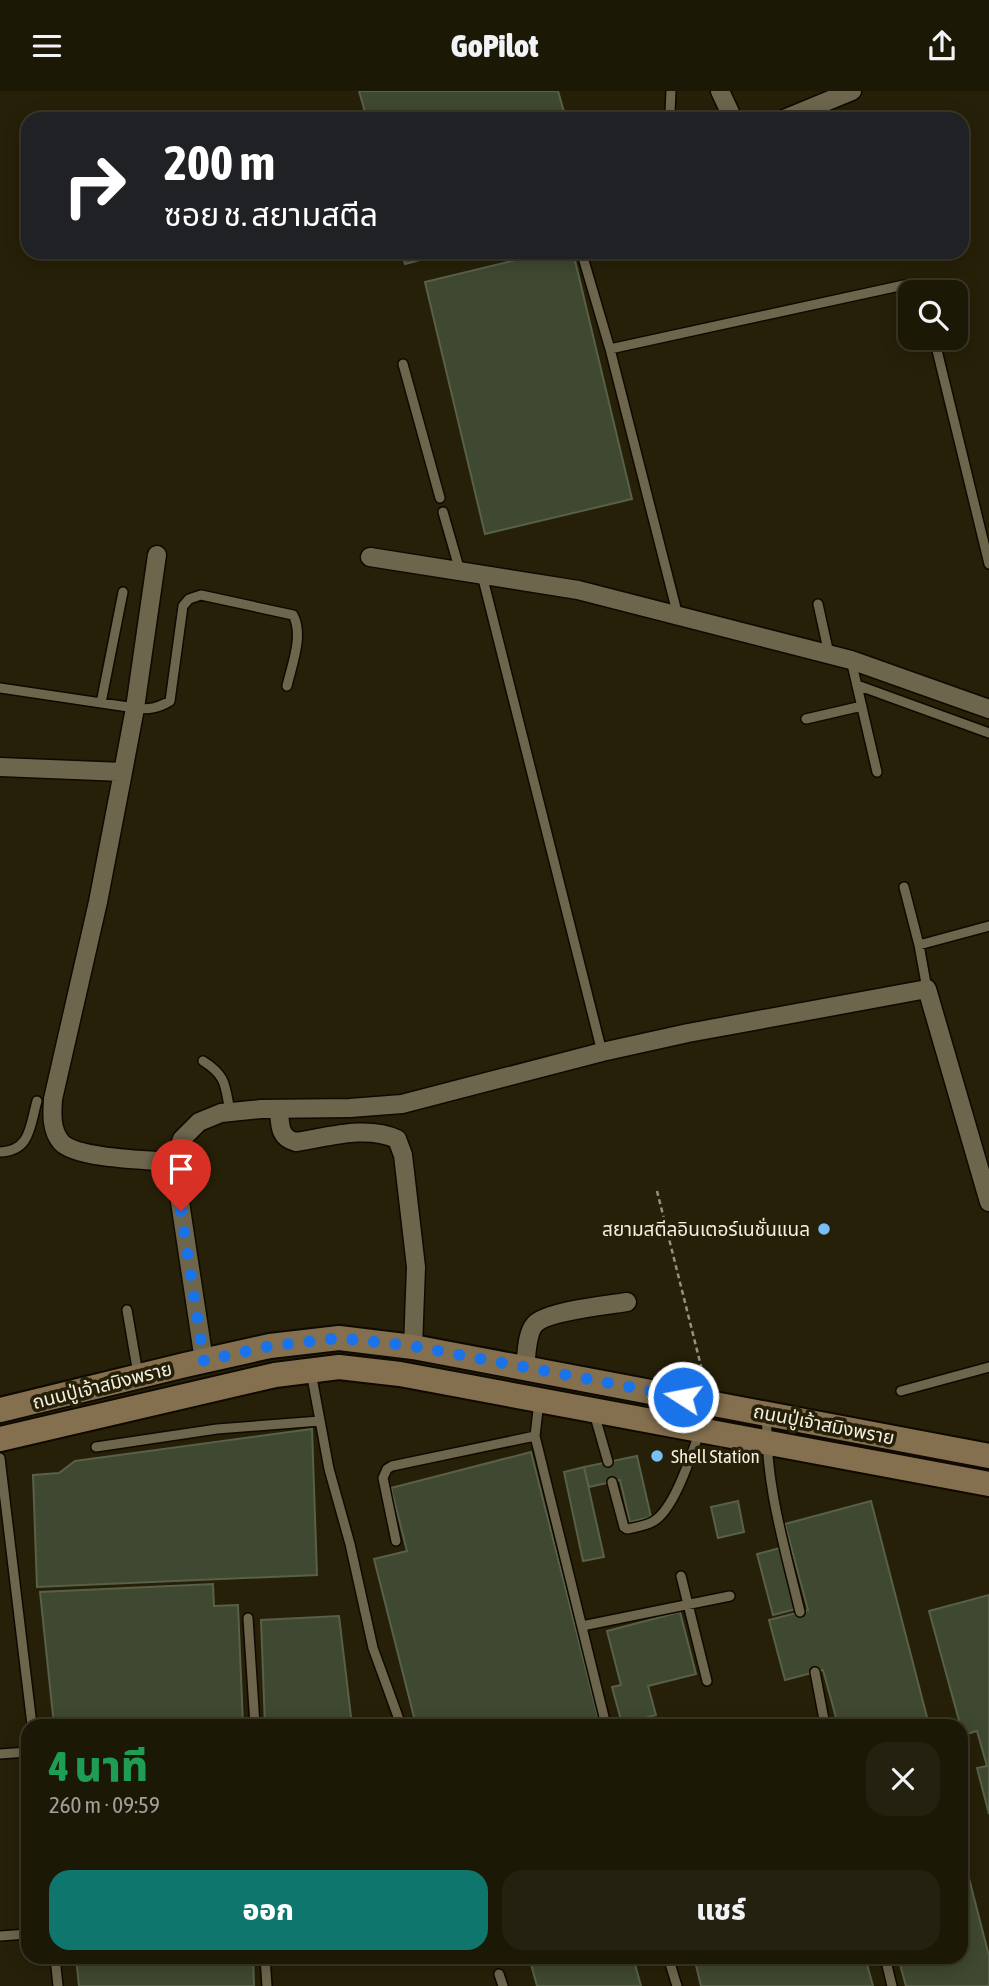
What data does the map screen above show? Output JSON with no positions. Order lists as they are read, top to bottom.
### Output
{
  "streets": {
    "main road": ["ถนนปู่เจ้าสมิงพราย"]
  },
  "places": ["สยามสตีลอินเตอร์เนชั่นแนล", "Shell Station"],
  "page": {
    "header": "GoPilot",
    "turn": ["200 m", "ซอย ช. สยามสตีล"],
    "heading": ["4 นาที", "260 m · 09:59"],
    "buttons": ["ออก", "แชร์"]
  }
}
